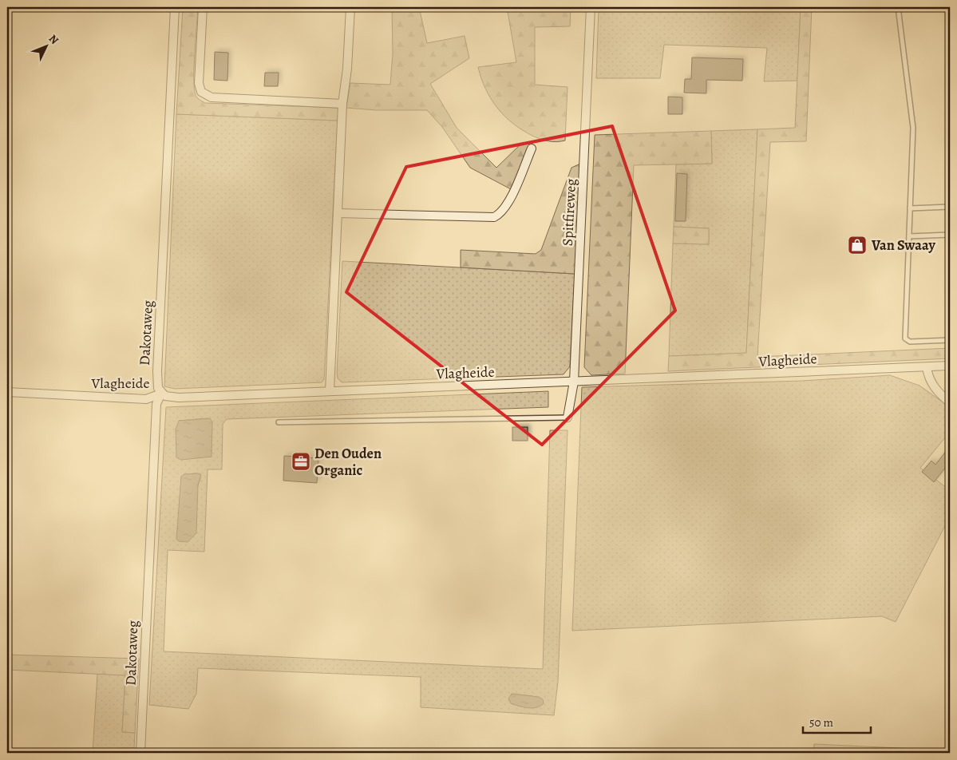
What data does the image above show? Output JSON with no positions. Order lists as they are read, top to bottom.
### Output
{
  "streets": {
    "street": ["Spitfireweg", "Dakotaweg", "Vlagheide"]
  },
  "crossings": [
    ["Spitfireweg", "Vlagheide"],
    ["Dakotaweg", "Vlagheide"]
  ],
  "places": {
    "shop": ["Van Swaay"],
    "office": ["Den Ouden Organic"]
  },
  "scale_bar": "50 m",
  "north": "top right"
}
